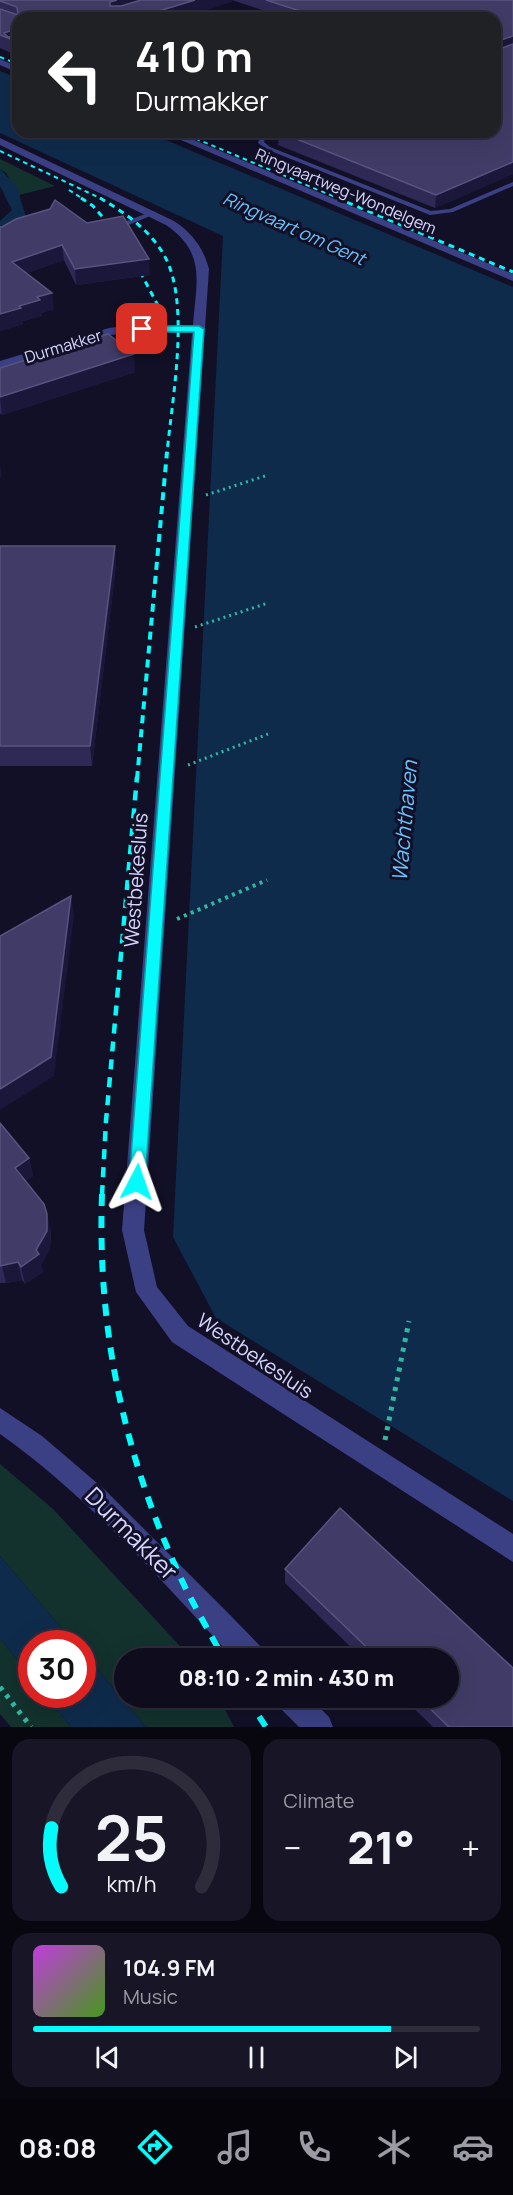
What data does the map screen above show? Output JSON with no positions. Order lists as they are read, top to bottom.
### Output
{
  "streets": {
    "street": ["Ringvaartweg-Wondelgem", "Durmakker", "Westbekesluis"]
  },
  "crossings": [
    ["Durmakker", "Westbekesluis"]
  ],
  "water": ["Ringvaart om Gent", "Wachthaven"],
  "page": {
    "turn": ["410 m", "Durmakker"],
    "limit": "30",
    "trip": "08:10 · 2 min · 430 m",
    "tile": "Climate",
    "heat": ["−", "21°", "+"],
    "song": ["104.9 FM", "Music"],
    "tabs": "08:08",
    "gauge": ["25", "km/h"]
  }
}
